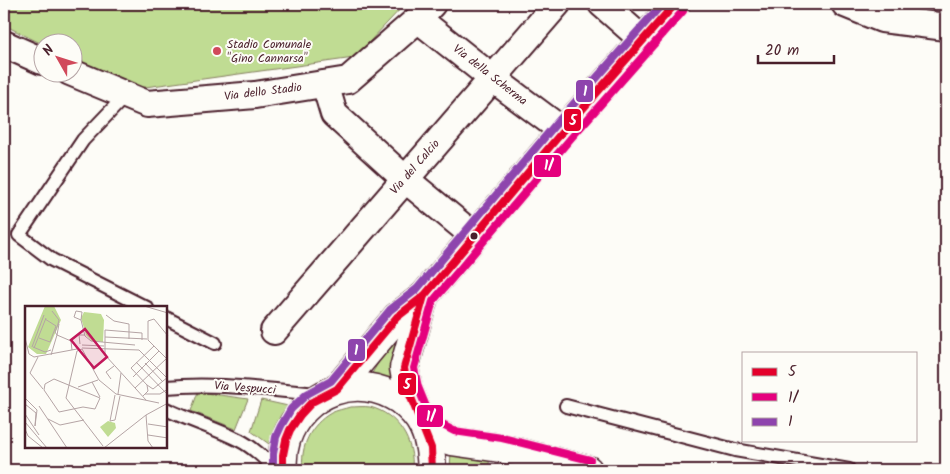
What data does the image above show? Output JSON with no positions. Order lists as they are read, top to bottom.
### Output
{
  "streets": {
    "street": ["Via della Scherma", "Via dello Stadio", "Via del Calcio"],
    "lane": ["Via Vespucci"]
  },
  "crossings": [
    ["Via della Scherma", "Via dello Stadio"],
    ["Via della Scherma", "Via del Calcio"]
  ],
  "places": ["Stadio Comunale \"Gino Cannarsa\""],
  "lines": ["transit line 5", "transit line 1", "transit line 1/"],
  "legend": ["5", "1/", "1"],
  "scale_bar": "20 m",
  "north": "top left"
}
